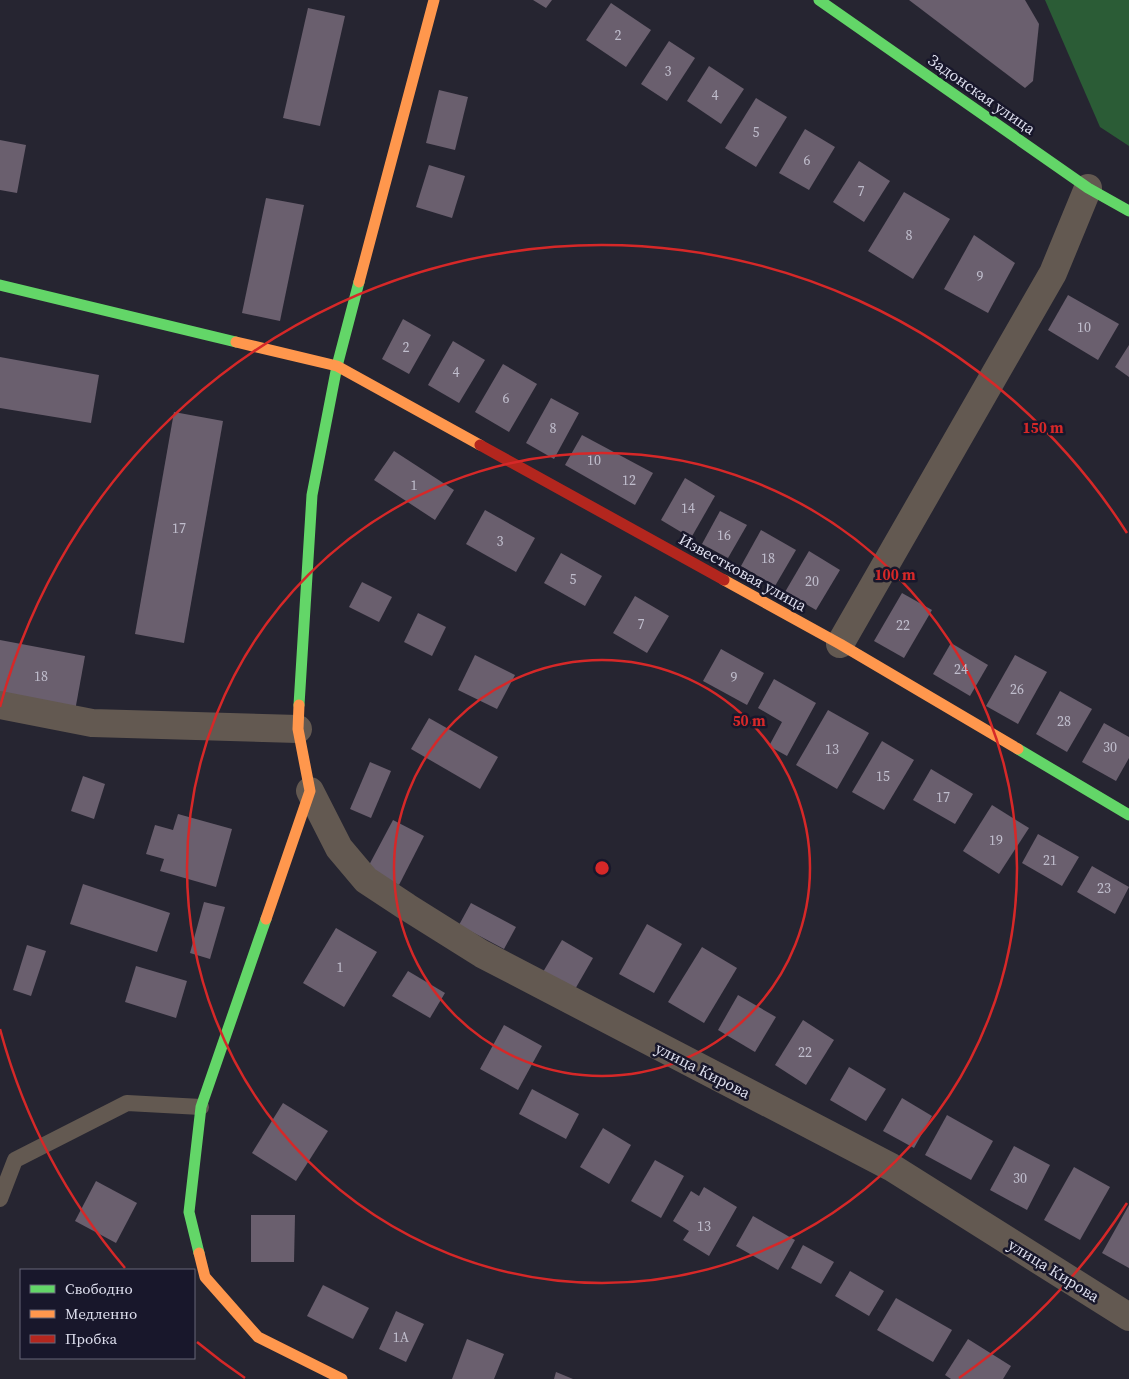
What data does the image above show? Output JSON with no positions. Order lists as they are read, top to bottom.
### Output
{
  "streets": {
    "street": ["Задонская улица", "Известковая улица", "улица Кирова"]
  },
  "house_numbers": [
    "2",
    "3",
    "4",
    "5",
    "6",
    "7",
    "8",
    "9",
    "10",
    "2",
    "4",
    "6",
    "8",
    "10",
    "12",
    "1",
    "14",
    "17",
    "16",
    "3",
    "18",
    "5",
    "20",
    "7",
    "22",
    "24",
    "18",
    "9",
    "26",
    "28",
    "30",
    "13",
    "15",
    "17",
    "19",
    "21",
    "23",
    "1",
    "22",
    "30",
    "13",
    "1А"
  ],
  "legend": ["Свободно", "Медленно", "Пробка"],
  "rings": ["150 m", "100 m", "50 m"]
}
